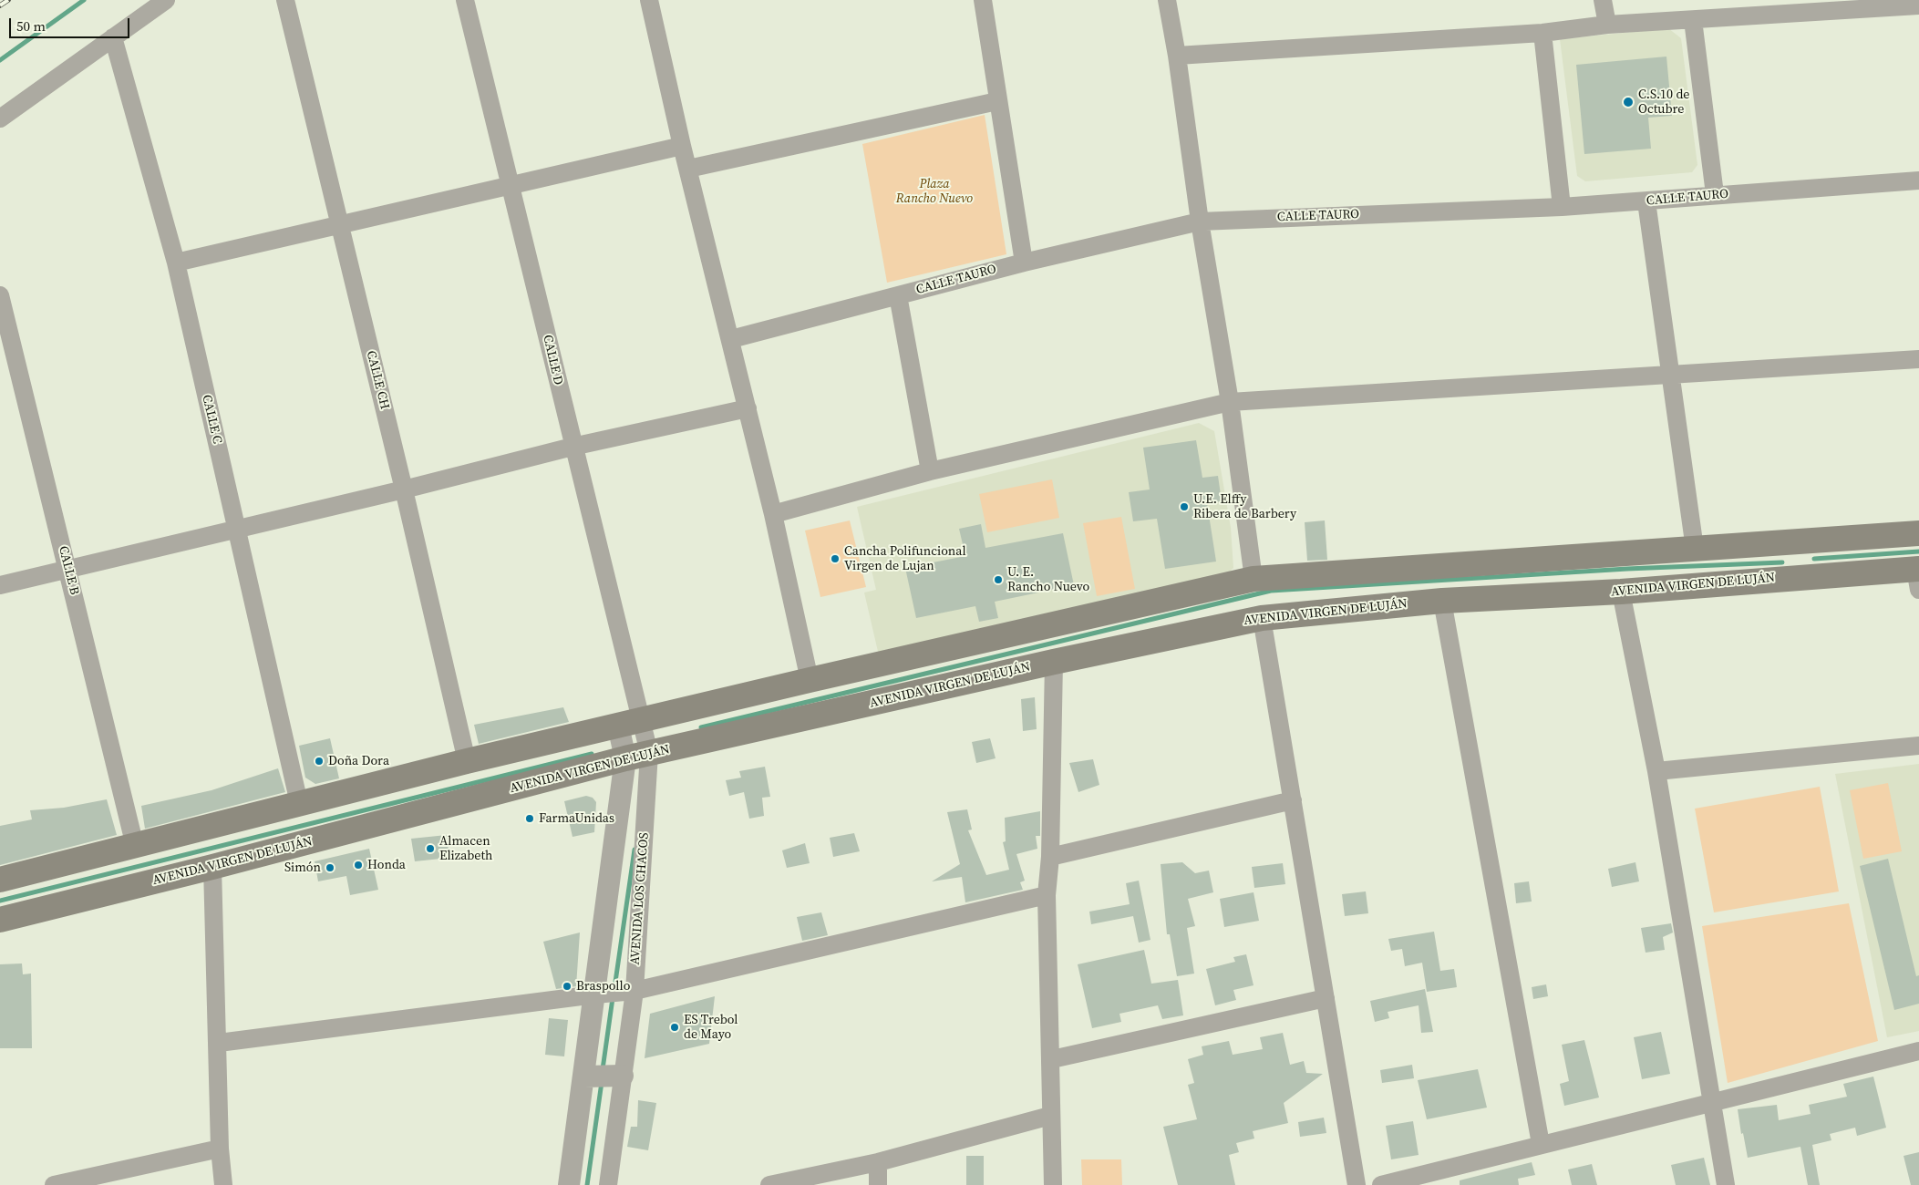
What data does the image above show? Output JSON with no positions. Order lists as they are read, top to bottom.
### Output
{
  "streets": {
    "main road": ["AVENIDA VIRGEN DE LUJÁN"],
    "street": [
      "CALLE TAURO",
      "CALLE D",
      "CALLE CH",
      "CALLE C",
      "CALLE B",
      "AVENIDA LOS CHACOS"
    ]
  },
  "crossings": [
    ["CALLE D", "AVENIDA LOS CHACOS"],
    ["AVENIDA VIRGEN DE LUJÁN", "AVENIDA LOS CHACOS"]
  ],
  "parks": ["Plaza Rancho Nuevo"],
  "places": [
    "C.S.10 de Octubre",
    "U.E. Elffy Ribera de Barbery",
    "Cancha Polifuncional Virgen de Lujan",
    "U. E. Rancho Nuevo",
    "Doña Dora",
    "FarmaUnidas",
    "Almacen Elizabeth",
    "Honda",
    "Simón",
    "Braspollo",
    "ES Trebol de Mayo"
  ],
  "scale_bar": "50 m"
}
